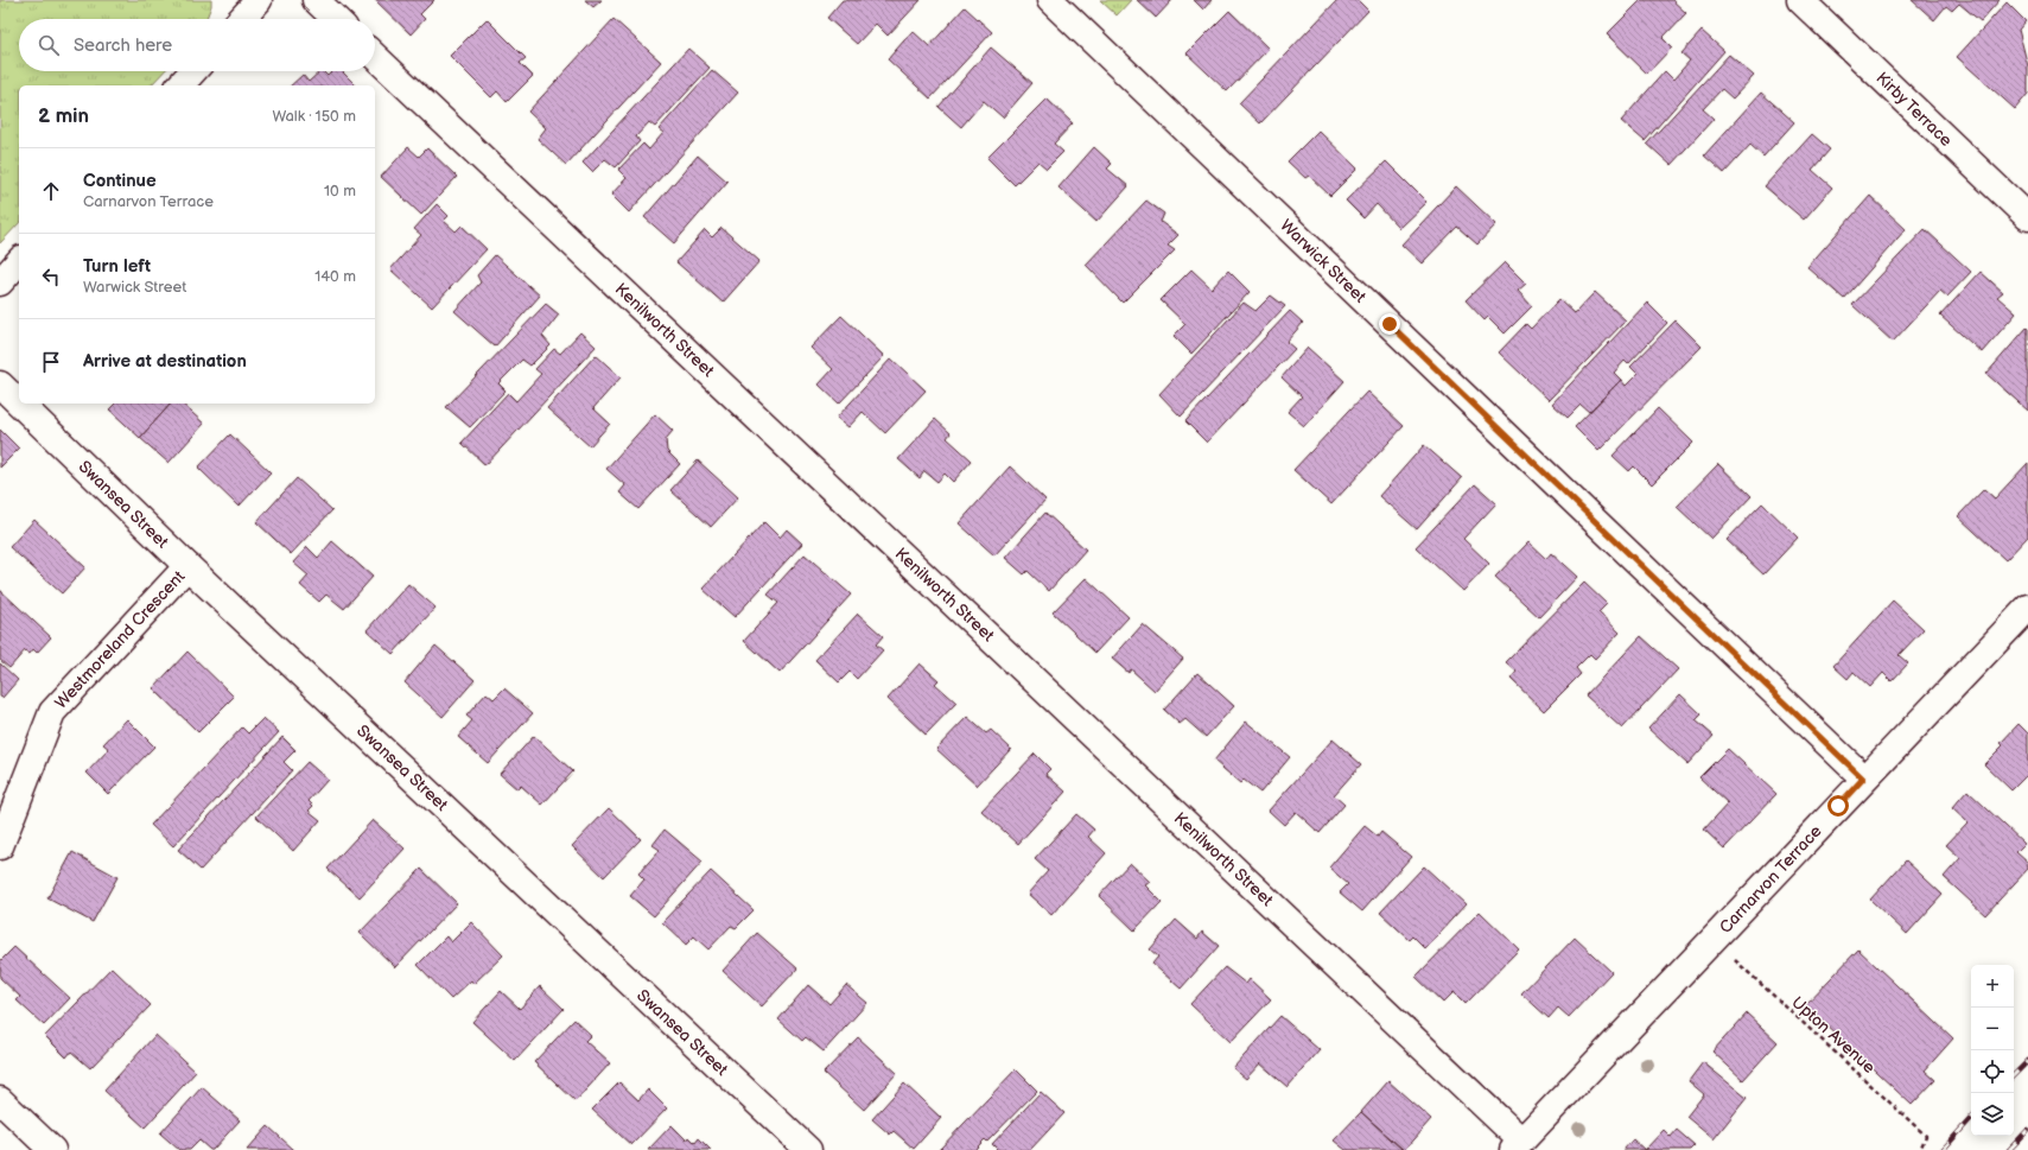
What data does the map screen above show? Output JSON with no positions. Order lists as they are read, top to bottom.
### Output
{
  "streets": {
    "street": [
      "Kirby Terrace",
      "Warwick Street",
      "Kenilworth Street",
      "Swansea Street",
      "Westmoreland Crescent",
      "Carnarvon Terrace"
    ],
    "path": ["Upton Avenue"]
  },
  "crossings": [
    ["Warwick Street", "Carnarvon Terrace"],
    ["Kenilworth Street", "Carnarvon Terrace"],
    ["Swansea Street", "Westmoreland Crescent"],
    ["Carnarvon Terrace", "Upton Avenue"]
  ],
  "page": {
    "search": "Search here",
    "heading": ["2 min", "Walk · 150 m"],
    "list": [
      ["Continue", "Carnarvon Terrace", "10 m"],
      ["Turn left", "Warwick Street", "140 m"],
      "Arrive at destination"
    ],
    "map_buttons": ["+", "−"]
  }
}
